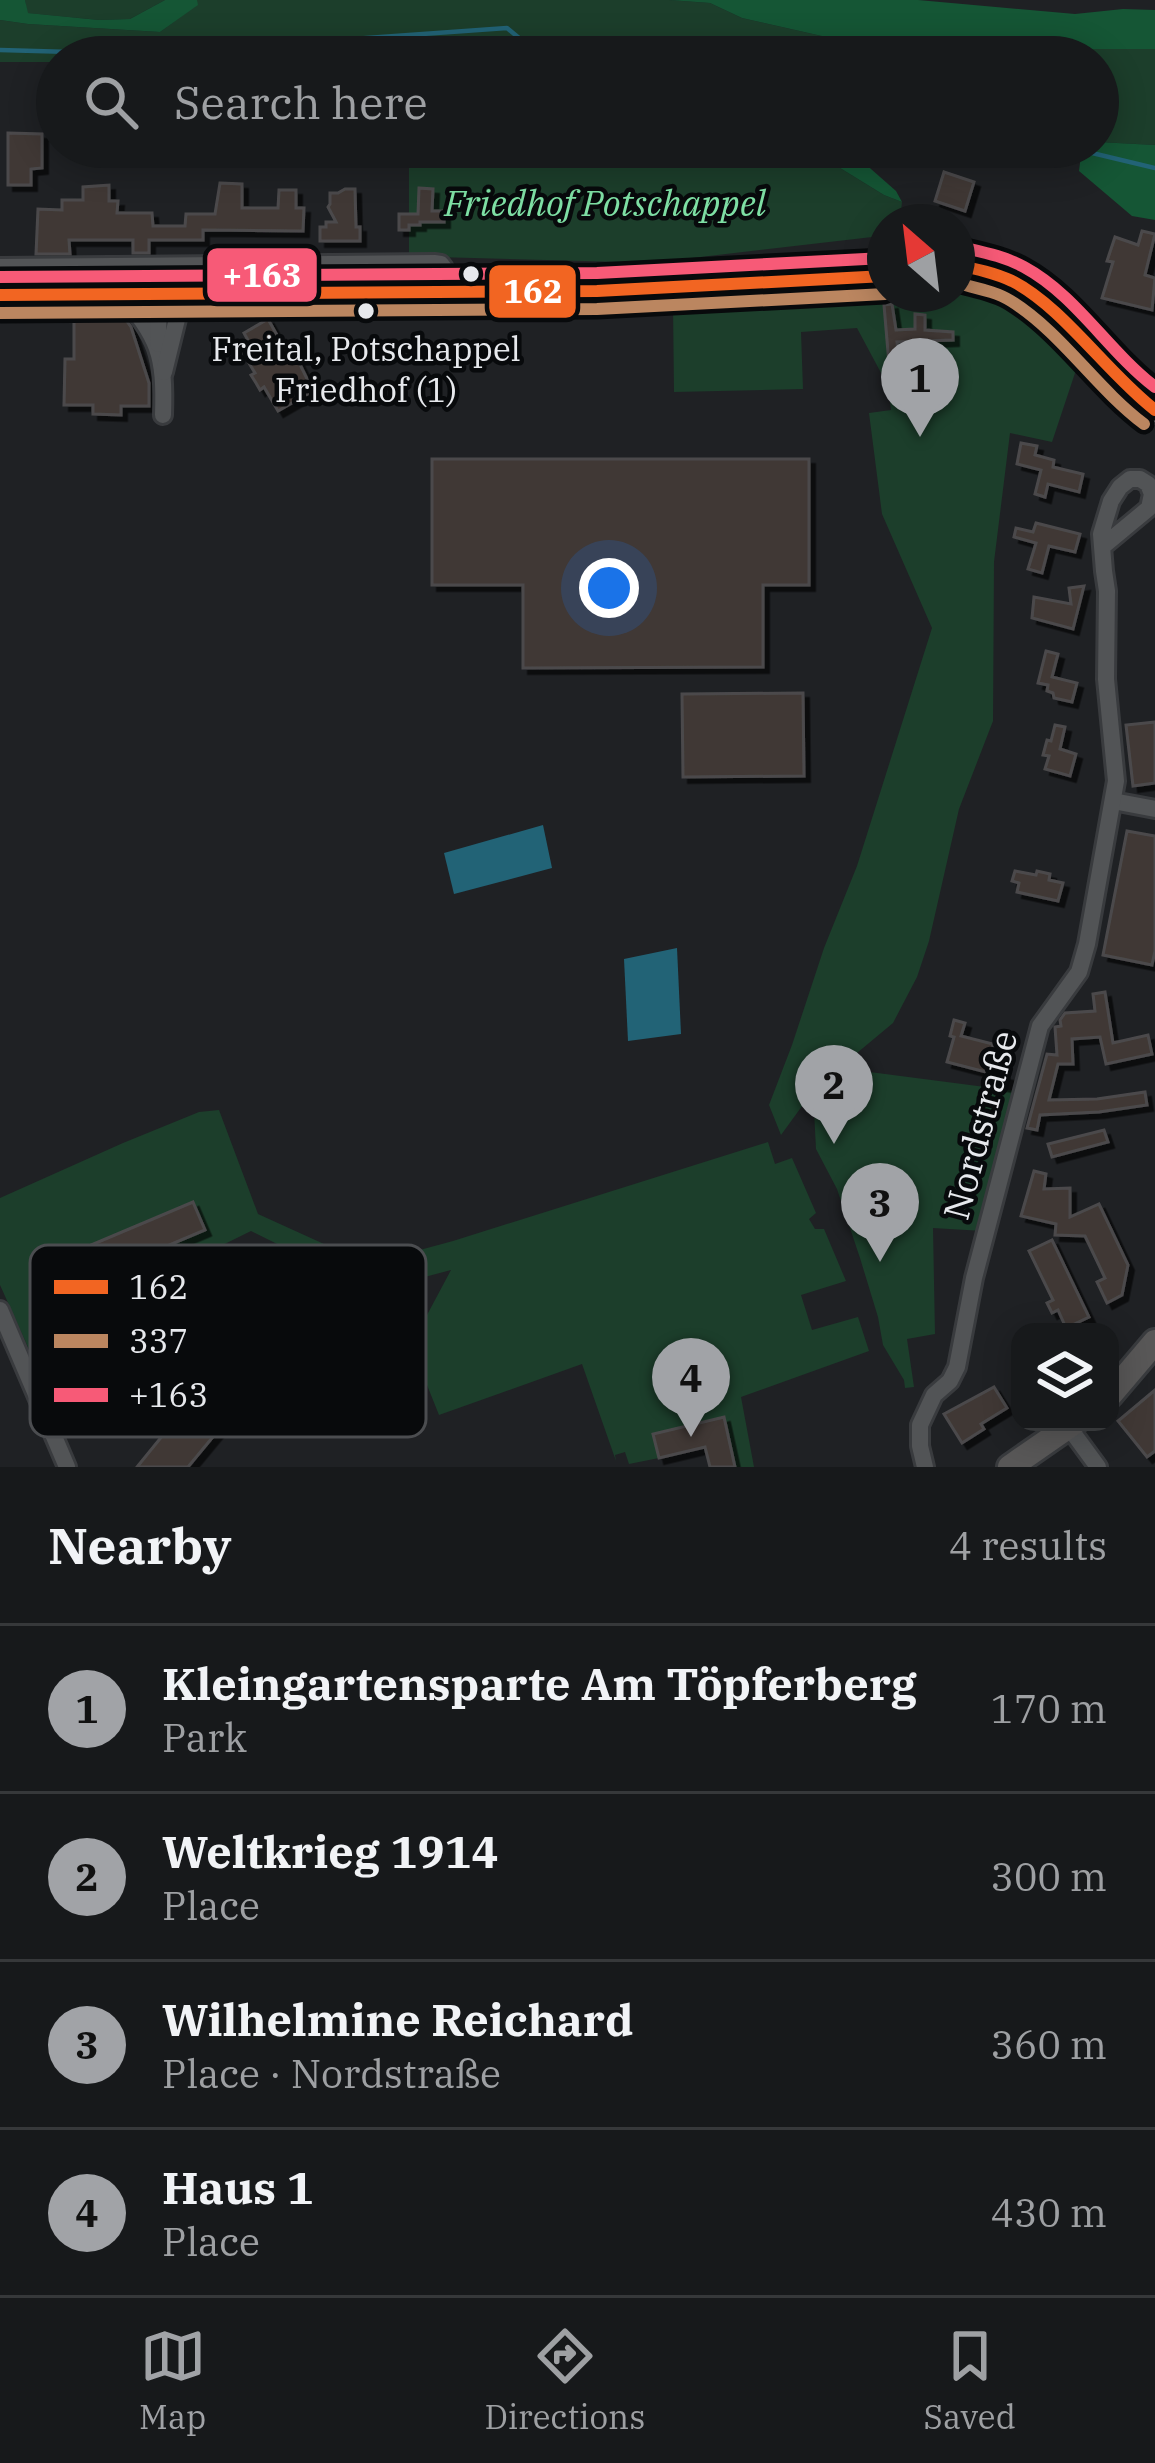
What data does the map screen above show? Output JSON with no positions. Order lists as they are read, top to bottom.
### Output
{
  "streets": {
    "street": ["Nordstraße"]
  },
  "parks": ["Friedhof Potschappel"],
  "places": ["Freital, Potschappel Friedhof (1)"],
  "lines": ["transit line +163", "transit line 162", "transit line 337"],
  "legend": ["162", "337", "+163"],
  "north": "top left",
  "page": {
    "search": "Search here",
    "pins": [
      "1",
      "2",
      "3",
      "4"
    ],
    "heading": ["Nearby", "4 results"],
    "list": [
      {
        "mark": "1",
        "name": "Kleingartensparte Am Töpferberg",
        "note": "Park",
        "value": "170 m"
      },
      {
        "mark": "2",
        "name": "Weltkrieg 1914",
        "note": "Place",
        "value": "300 m"
      },
      {
        "mark": "3",
        "name": "Wilhelmine Reichard",
        "note": "Place · Nordstraße",
        "value": "360 m"
      },
      {
        "mark": "4",
        "name": "Haus 1",
        "note": "Place",
        "value": "430 m"
      }
    ],
    "nav": ["Map", "Directions", "Saved"]
  }
}
